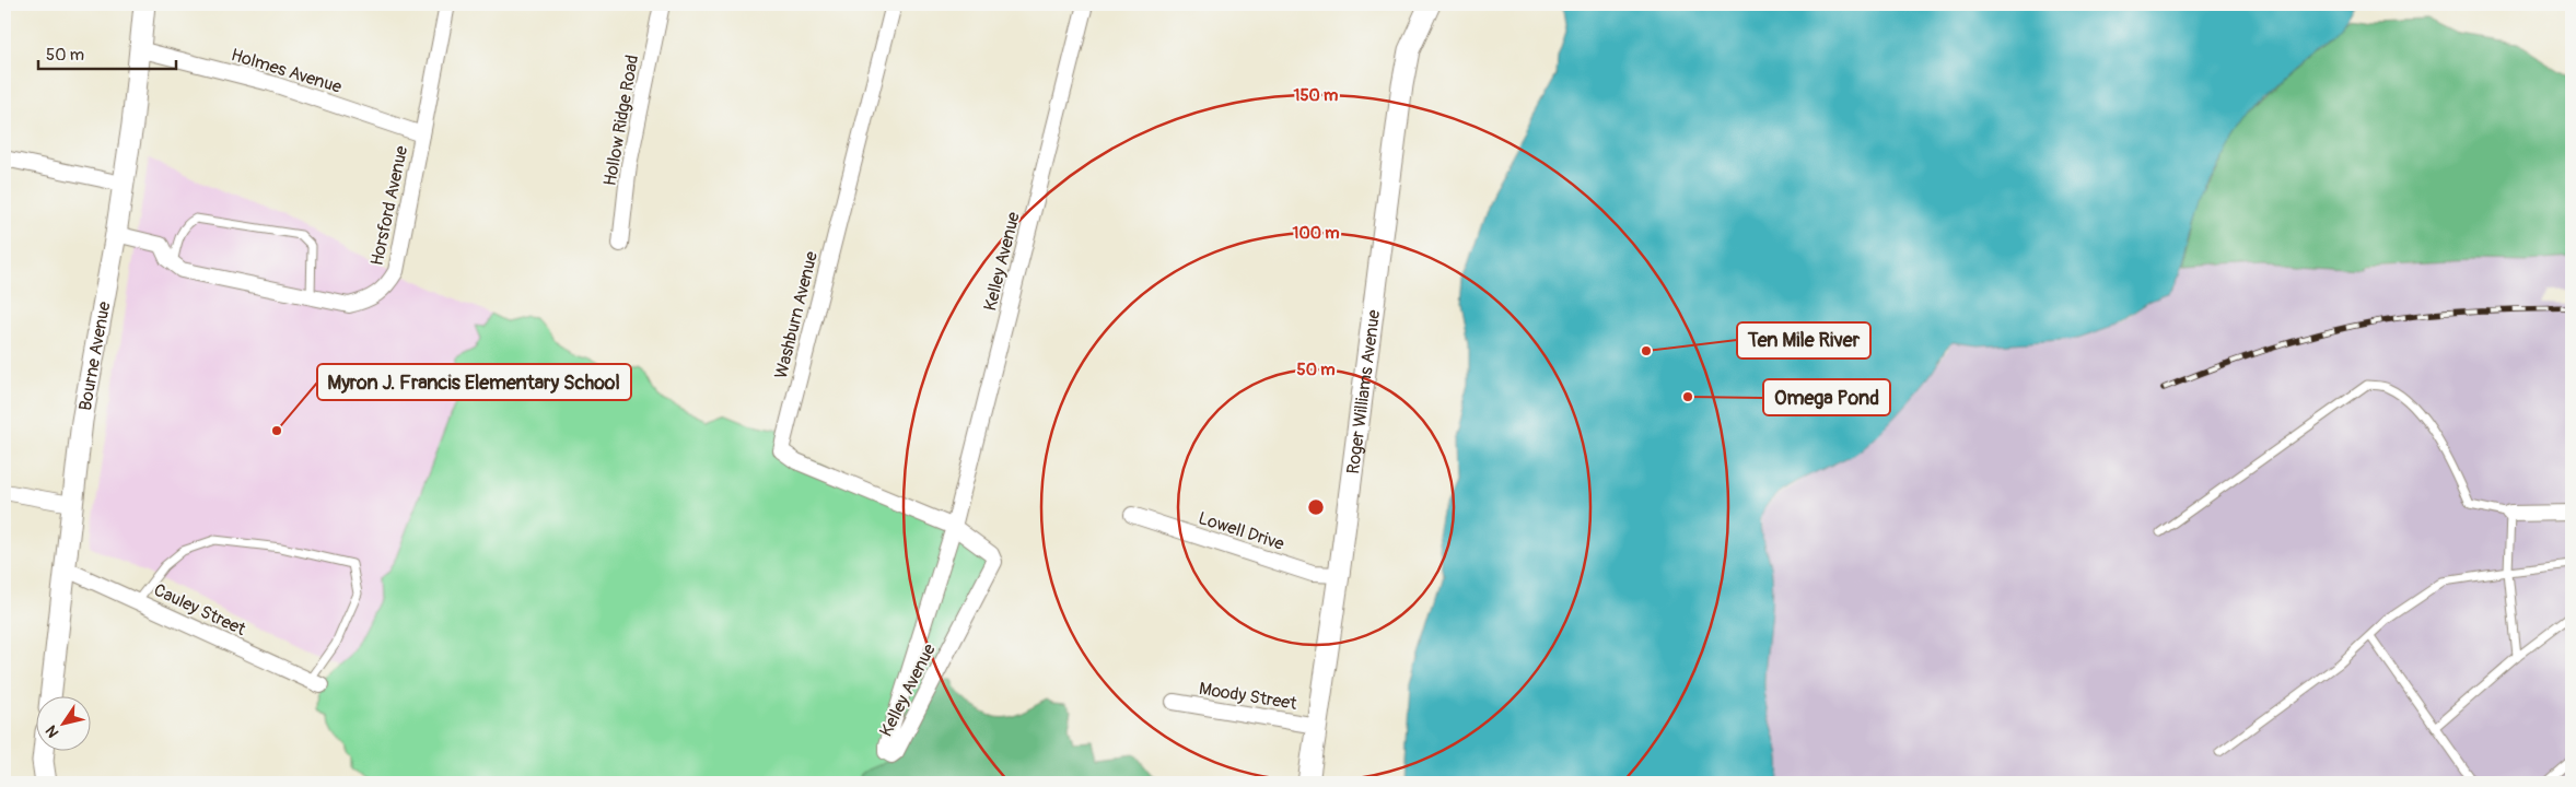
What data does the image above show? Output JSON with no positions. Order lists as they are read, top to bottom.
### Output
{
  "streets": {
    "main road": ["Bourne Avenue", "Roger Williams Avenue"],
    "street": [
      "Holmes Avenue",
      "Hollow Ridge Road",
      "Horsford Avenue",
      "Kelley Avenue",
      "Washburn Avenue",
      "Lowell Drive",
      "Cauley Street",
      "Moody Street"
    ]
  },
  "crossings": [
    ["Holmes Avenue", "Horsford Avenue"],
    ["Holmes Avenue", "Bourne Avenue"],
    ["Horsford Avenue", "Bourne Avenue"],
    ["Kelley Avenue", "Washburn Avenue"],
    ["Bourne Avenue", "Cauley Street"],
    ["Roger Williams Avenue", "Lowell Drive"],
    ["Roger Williams Avenue", "Moody Street"]
  ],
  "places": ["Ten Mile River", "Omega Pond", "Myron J. Francis Elementary School"],
  "scale_bar": "50 m",
  "north": "bottom left",
  "rings": ["150 m", "100 m", "50 m"]
}
